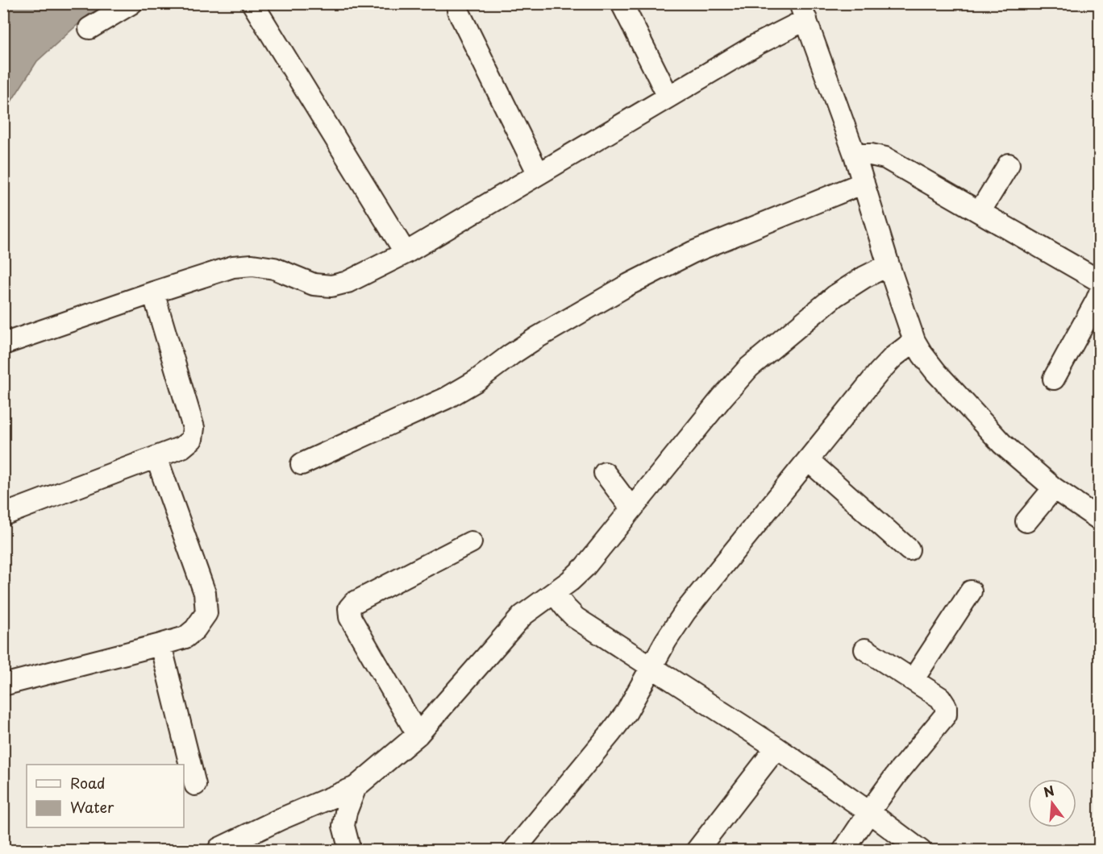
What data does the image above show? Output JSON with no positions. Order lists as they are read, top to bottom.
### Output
{
  "legend": ["Road", "Water"],
  "north": "top"
}
